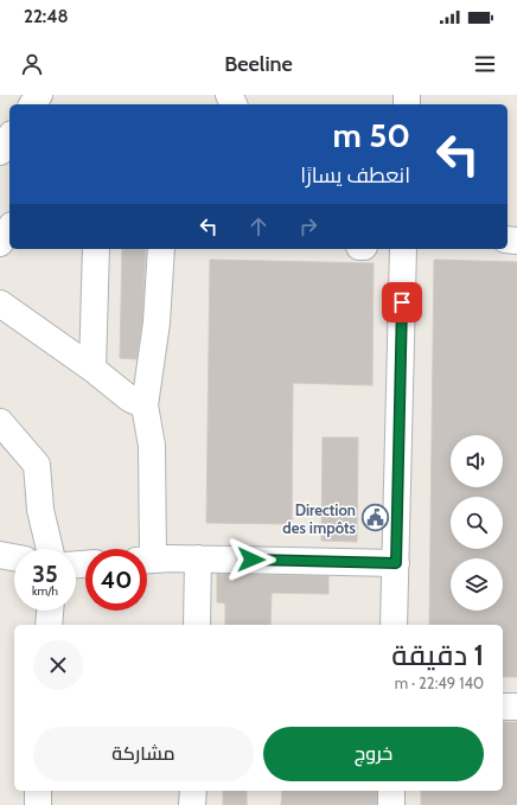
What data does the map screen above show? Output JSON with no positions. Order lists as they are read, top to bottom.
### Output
{
  "places": {
    "public building": ["Direction des impôts"]
  },
  "page": {
    "status": "22:48",
    "header": "Beeline",
    "turn": ["50 m", "انعطف يسارًا"],
    "speed": "35 km/h",
    "limit": "40",
    "heading": ["1 دقيقة", "140 m · 22:49"],
    "buttons": ["خروج", "مشاركة"]
  }
}
